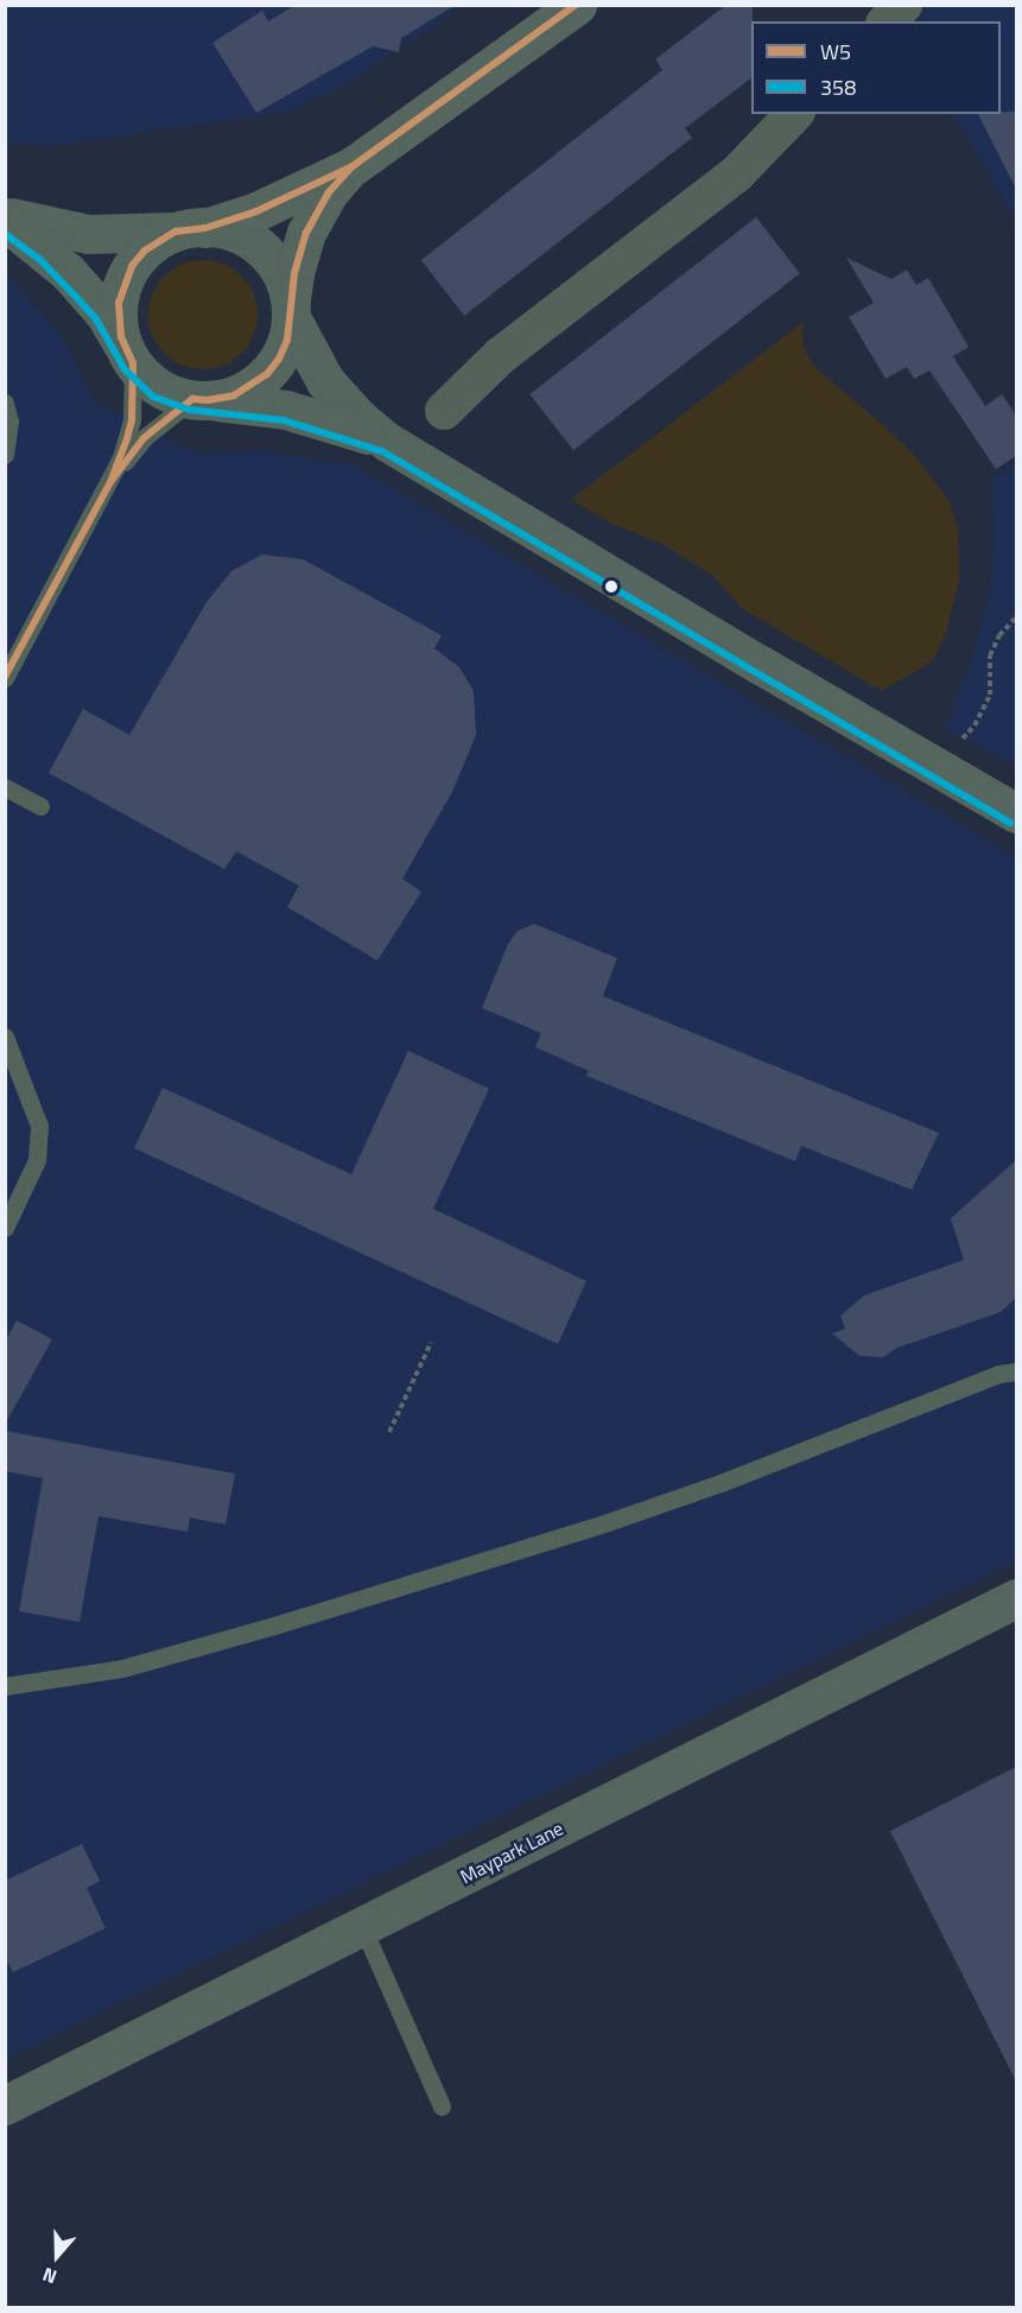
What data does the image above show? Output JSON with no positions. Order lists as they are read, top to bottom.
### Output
{
  "streets": {
    "main road": ["Maypark Lane"]
  },
  "lines": ["transit line W5", "transit line 358"],
  "legend": ["W5", "358"],
  "north": "bottom"
}
